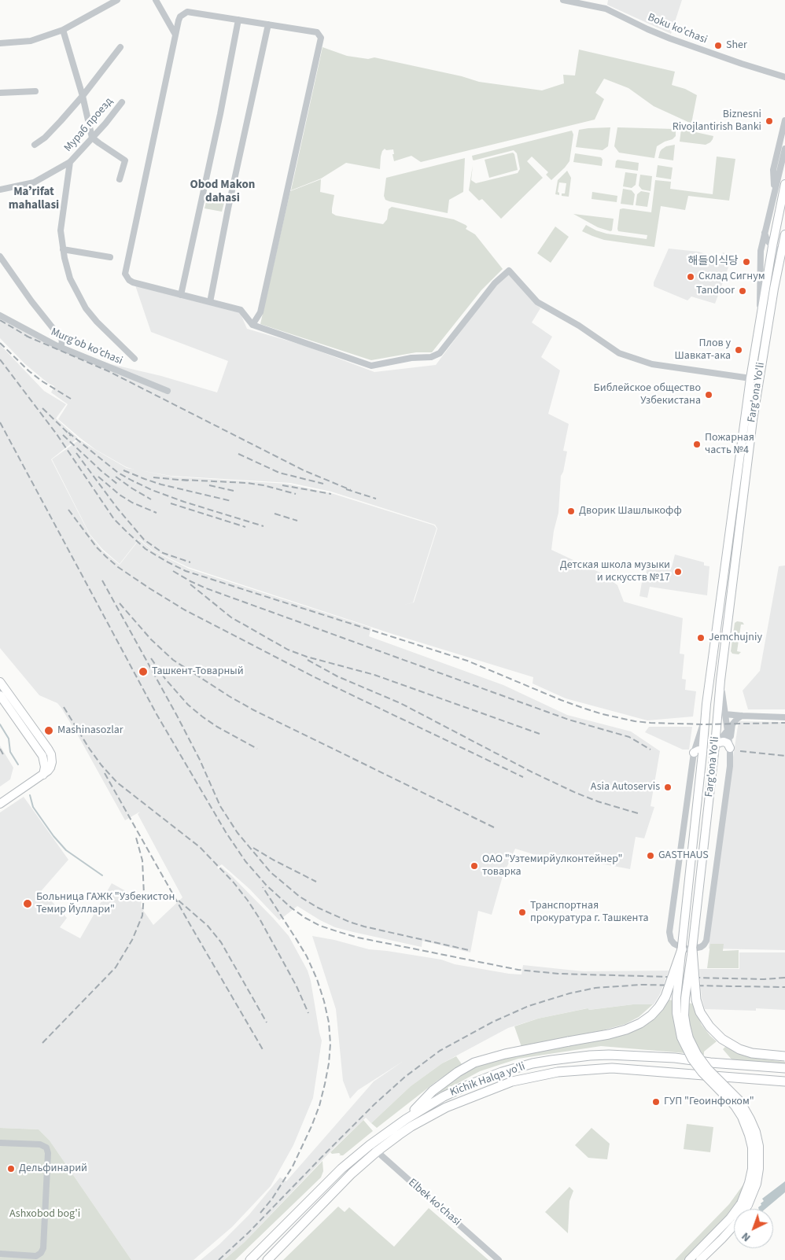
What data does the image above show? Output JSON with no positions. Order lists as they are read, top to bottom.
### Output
{
  "streets": {
    "highway": ["Kichik Halqa yo'li"],
    "main road": ["Farg'ona Yo'li"],
    "street": [
      "Boku ko'chasi",
      "Мураб проезд",
      "Murg’ob ko’chasi",
      "Elbek ko'chasi"
    ]
  },
  "crossings": [
    ["Kichik Halqa yo'li", "Elbek ko'chasi"]
  ],
  "districts": ["Obod Makon dahasi", "Maʼrifat mahallasi"],
  "parks": ["Ashxobod bog'i"],
  "places": [
    "Sher",
    "Biznesni Rivojlantirish Banki",
    "해들이식당",
    "Склад Сигнум",
    "Tandoor",
    "Плов у Шавкат-ака",
    "Библейское общество Узбекистана",
    "Пожарная часть №4",
    "Дворик Шашлыкофф",
    "Детская школа музыки и искусств №17",
    "Jemchujniy",
    "Ташкент-Товарный",
    "Mashinasozlar",
    "Asia Autoservis",
    "GASTHAUS",
    "ОАО \"Узтемирйулконтейнер\" товарка",
    "Больница ГАЖК \"Узбекистон Темир Йуллари\"",
    "Транспортная прокуратура г. Ташкента",
    "ГУП \"Геоинфоком\"",
    "Дельфинарий"
  ],
  "north": "bottom left"
}
